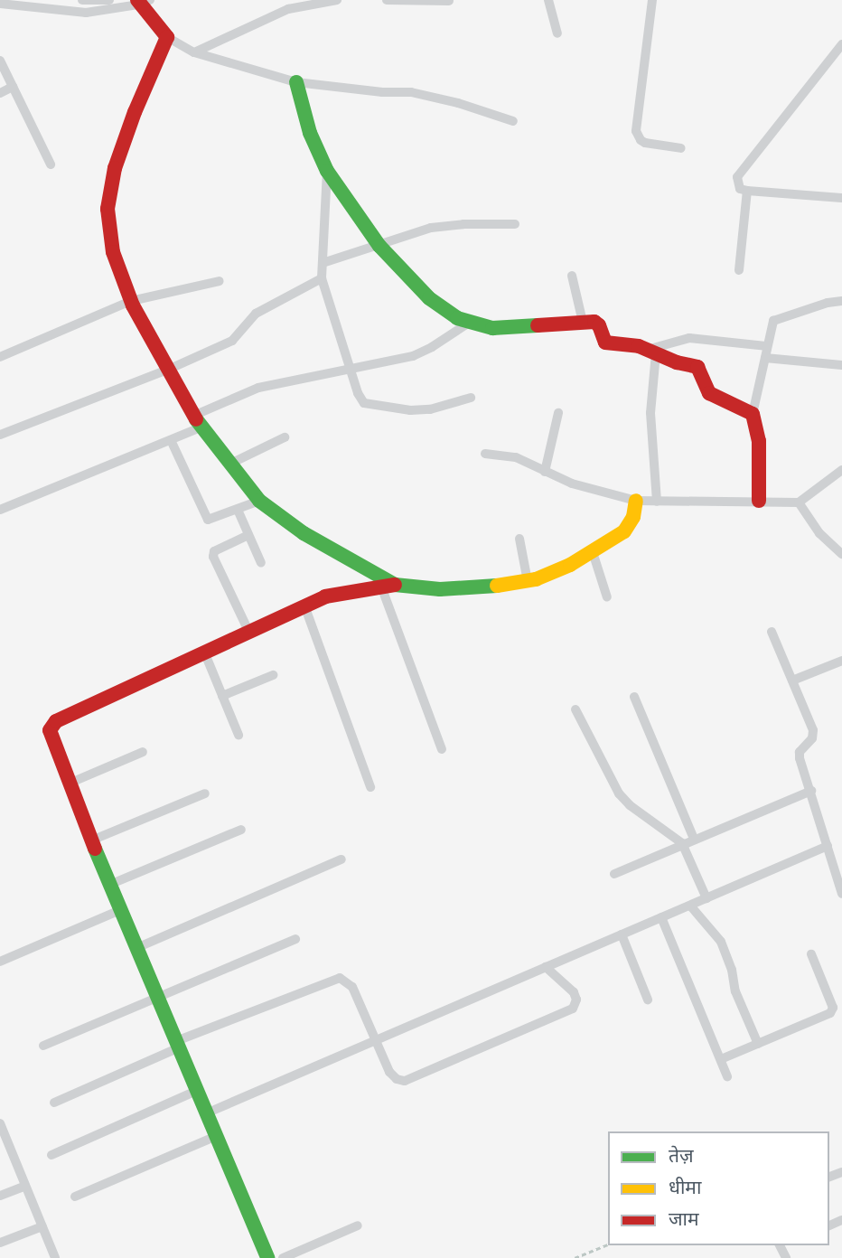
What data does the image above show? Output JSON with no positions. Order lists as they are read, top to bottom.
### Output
{
  "legend": ["तेज़", "धीमा", "जाम"]
}
